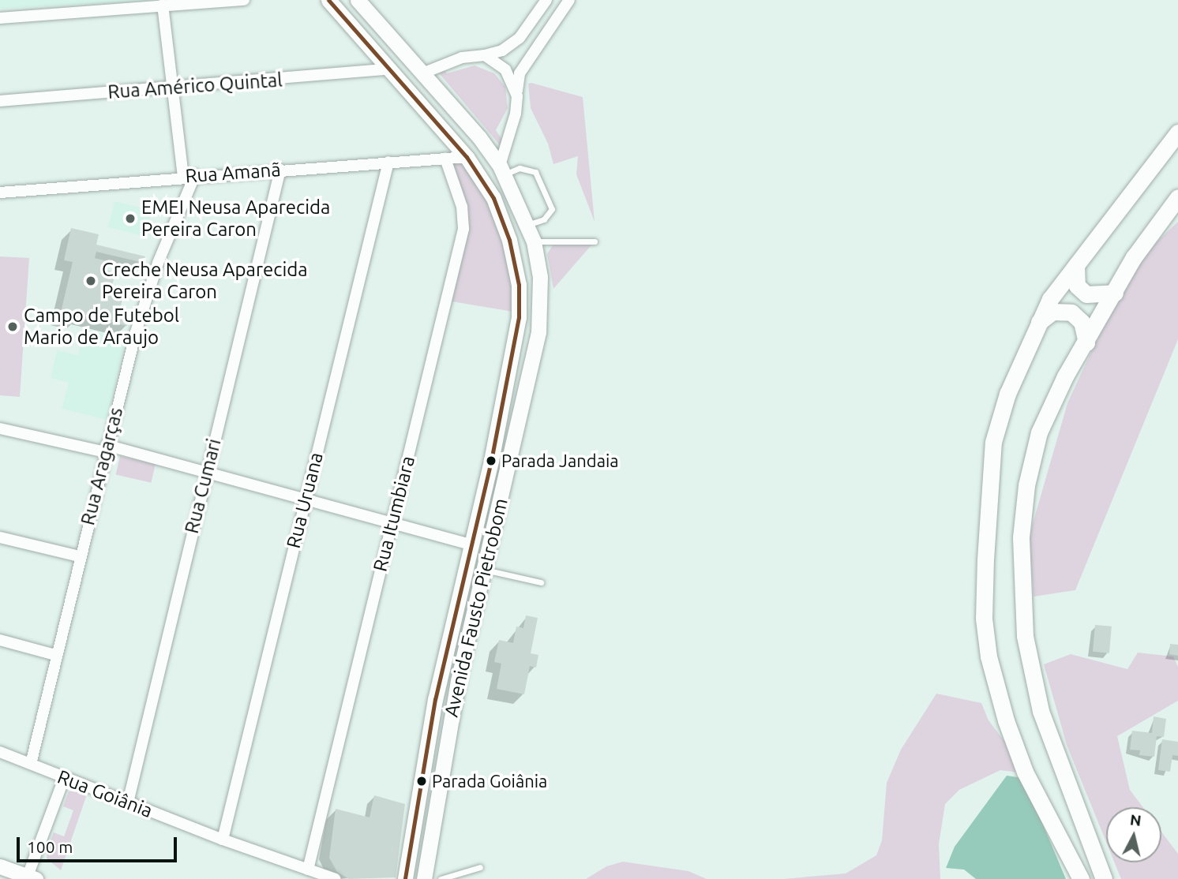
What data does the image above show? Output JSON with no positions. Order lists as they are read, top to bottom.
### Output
{
  "streets": {
    "main road": ["Avenida Fausto Pietrobom"],
    "street": [
      "Rua Américo Quintal",
      "Rua Amanã",
      "Rua Aragarças",
      "Rua Cumari",
      "Rua Uruana",
      "Rua Itumbiara",
      "Rua Goiânia"
    ]
  },
  "crossings": [
    ["Rua Américo Quintal", "Avenida Fausto Pietrobom"],
    ["Rua Amanã", "Rua Aragarças"],
    ["Rua Amanã", "Rua Cumari"],
    ["Rua Amanã", "Rua Uruana"],
    ["Rua Amanã", "Rua Itumbiara"],
    ["Rua Amanã", "Avenida Fausto Pietrobom"],
    ["Rua Aragarças", "Rua Goiânia"],
    ["Rua Cumari", "Rua Goiânia"],
    ["Rua Uruana", "Rua Goiânia"],
    ["Rua Itumbiara", "Rua Goiânia"]
  ],
  "places": [
    "EMEI Neusa Aparecida Pereira Caron",
    "Creche Neusa Aparecida Pereira Caron",
    "Campo de Futebol Mario de Araujo",
    "Parada Jandaia",
    "Parada Goiânia"
  ],
  "scale_bar": "100 m",
  "north": "top"
}
